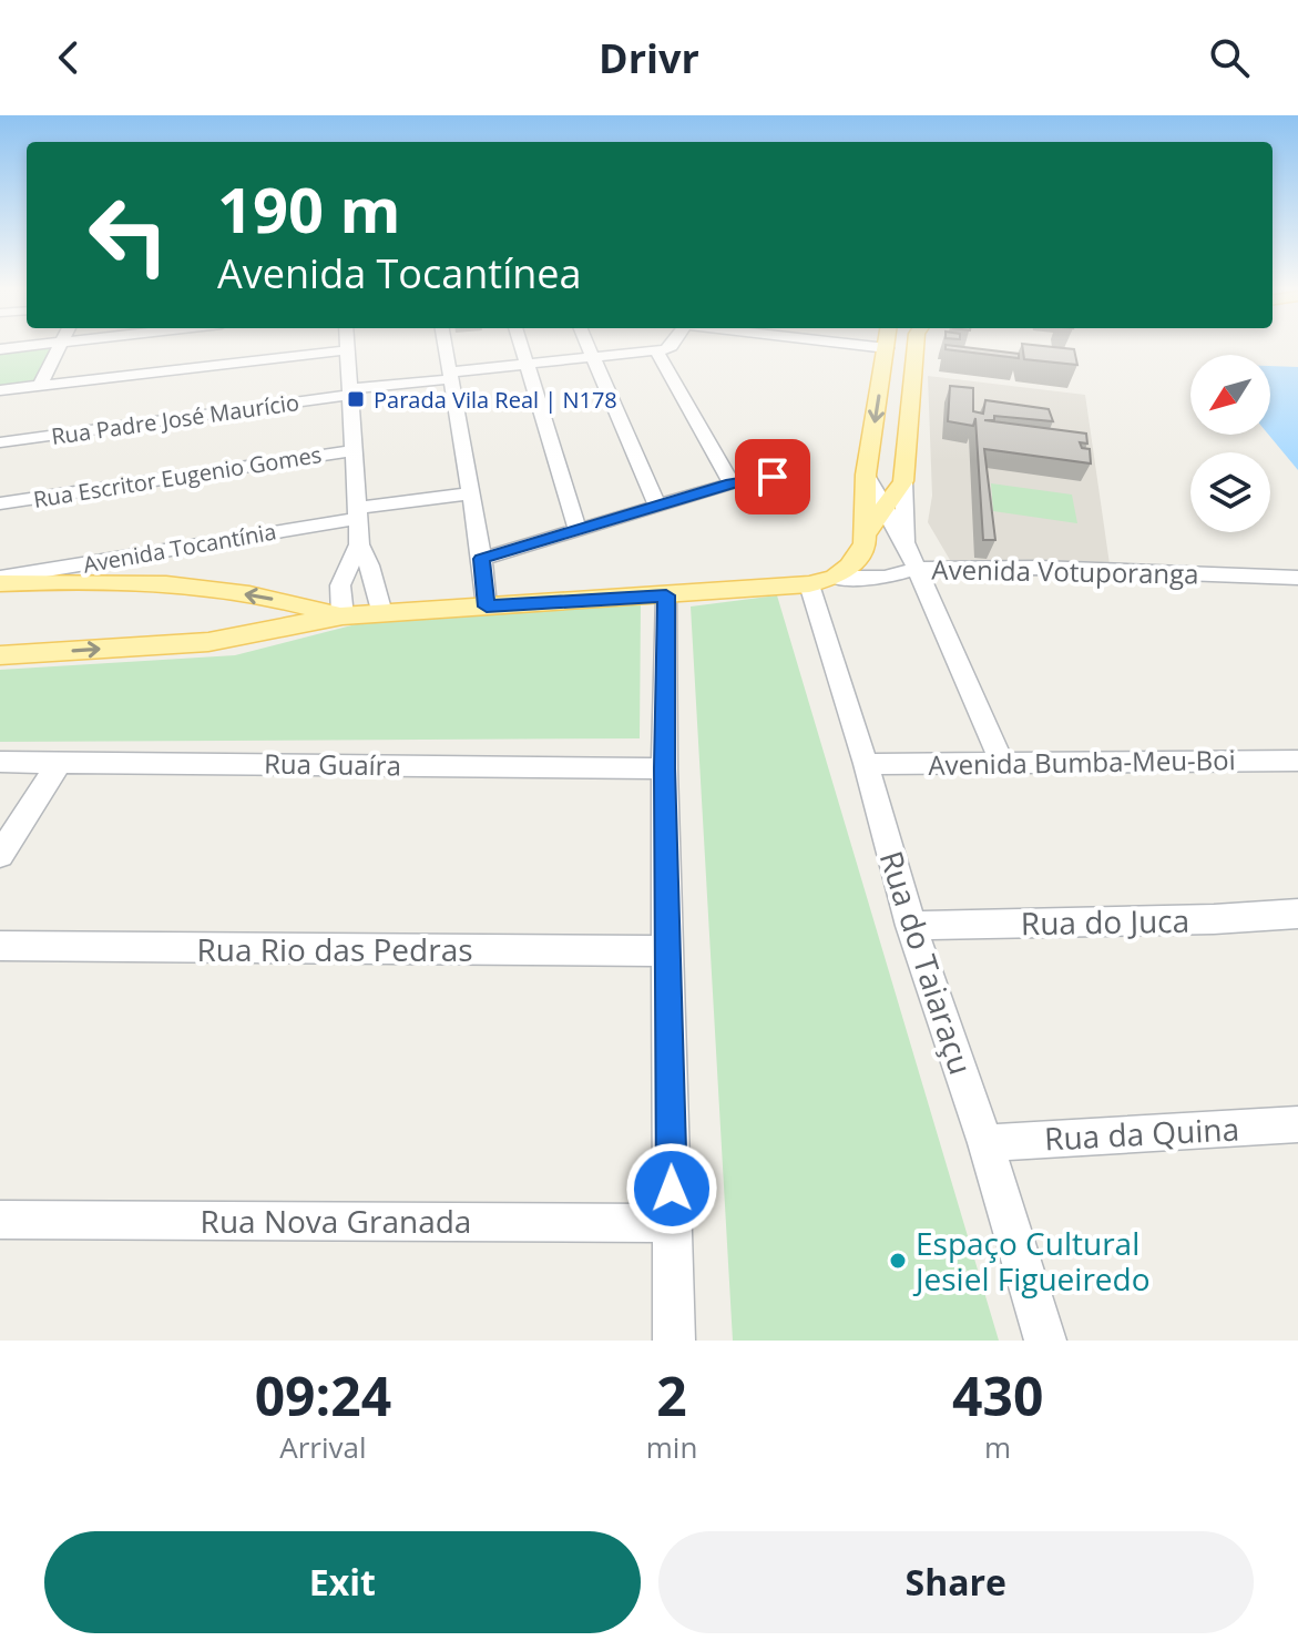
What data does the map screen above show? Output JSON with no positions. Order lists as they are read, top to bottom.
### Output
{
  "streets": {
    "street": [
      "Rua Padre José Maurício",
      "Rua Escritor Eugenio Gomes",
      "Avenida Tocantínia",
      "Avenida Votuporanga",
      "Avenida Bumba-Meu-Boi",
      "Rua Guaíra",
      "Rua do Juca",
      "Rua Rio das Pedras",
      "Rua do Taiaraçu",
      "Rua da Quina",
      "Rua Nova Granada"
    ]
  },
  "crossings": [
    ["Avenida Bumba-Meu-Boi", "Rua do Taiaraçu"],
    ["Rua do Juca", "Rua do Taiaraçu"],
    ["Rua do Taiaraçu", "Rua da Quina"]
  ],
  "places": {
    "transit": ["Parada Vila Real | N178"],
    "other": ["Espaço Cultural Jesiel Figueiredo"]
  },
  "north": "bottom left",
  "page": {
    "header": "Drivr",
    "turn": ["190 m", "Avenida Tocantínea"],
    "eta": [
      "09:24",
      "Arrival",
      "2",
      "min",
      "430",
      "m"
    ],
    "buttons": ["Exit", "Share"]
  }
}
